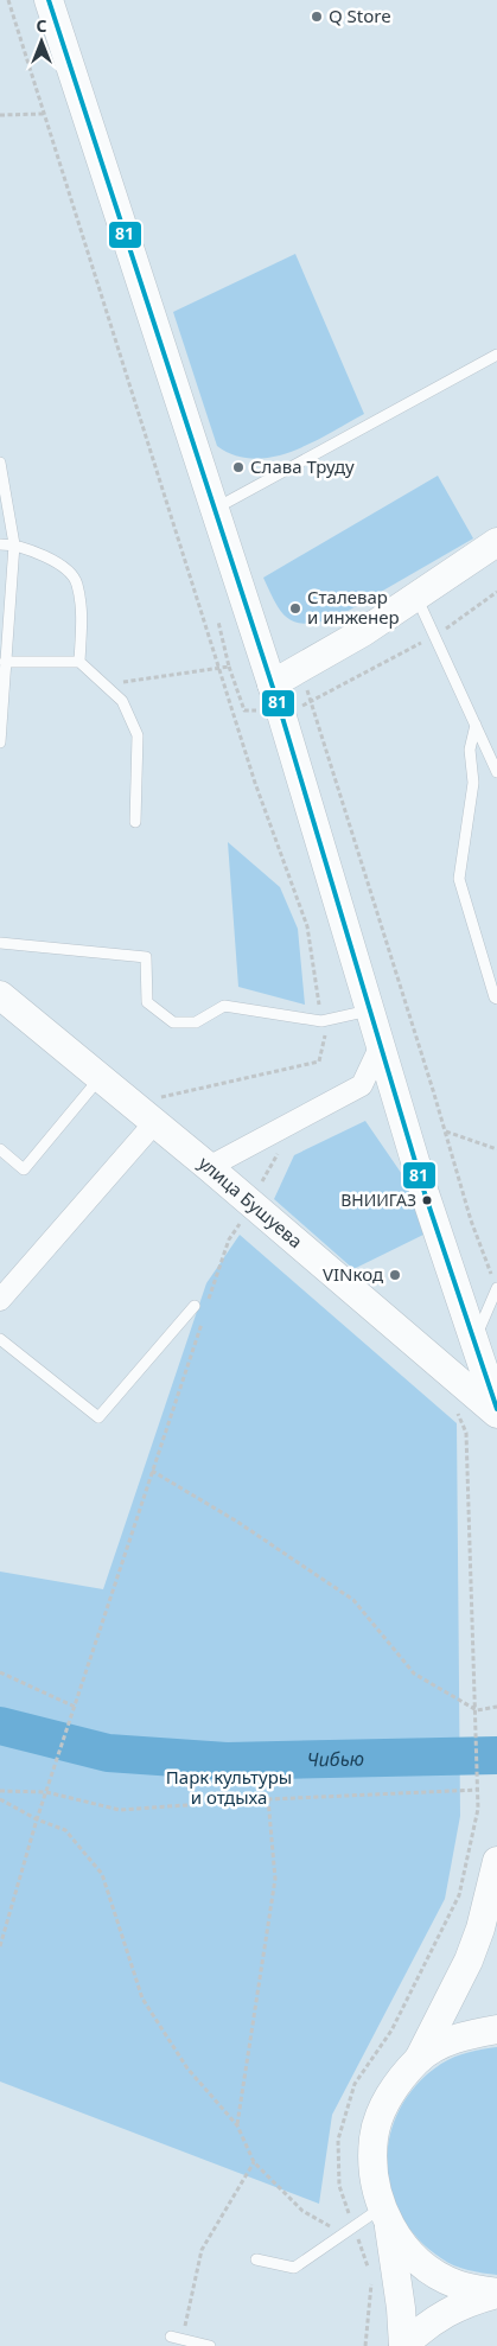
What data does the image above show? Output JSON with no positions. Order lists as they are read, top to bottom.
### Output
{
  "streets": {
    "main road": ["улица Бушуева"]
  },
  "water": ["Чибью"],
  "parks": ["Парк культуры и отдыха"],
  "places": [
    "Q Store",
    "Слава Труду",
    "Сталевар и инженер",
    "ВНИИГАЗ",
    "VINкод"
  ],
  "lines": ["transit line 81"],
  "north": "top"
}
